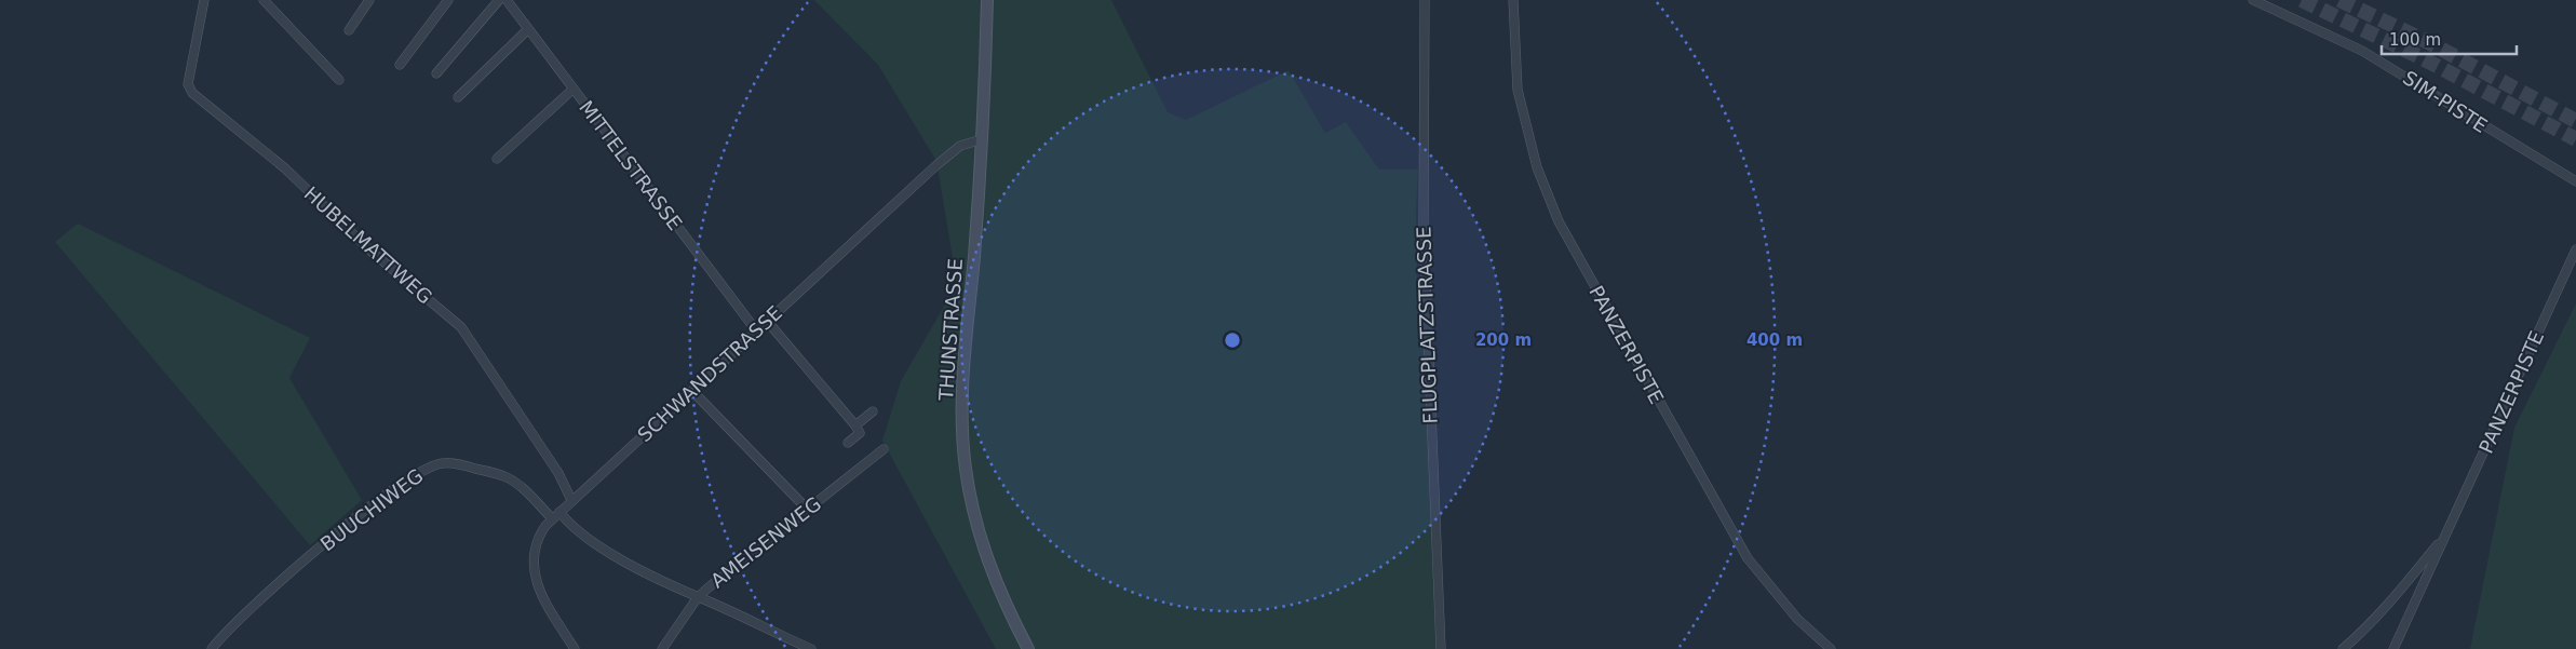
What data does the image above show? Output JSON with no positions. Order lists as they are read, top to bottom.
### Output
{
  "streets": {
    "street": [
      "SIM-PISTE",
      "MITTELSTRASSE",
      "HUBELMATTWEG",
      "FLUGPLATZSTRASSE",
      "THUNSTRASSE",
      "PANZERPISTE",
      "SCHWANDSTRASSE",
      "BUUCHIWEG",
      "AMEISENWEG"
    ]
  },
  "crossings": [
    ["MITTELSTRASSE", "SCHWANDSTRASSE"],
    ["HUBELMATTWEG", "SCHWANDSTRASSE"],
    ["THUNSTRASSE", "SCHWANDSTRASSE"],
    ["SCHWANDSTRASSE", "BUUCHIWEG"]
  ],
  "scale_bar": "100 m",
  "rings": ["200 m", "400 m"]
}
